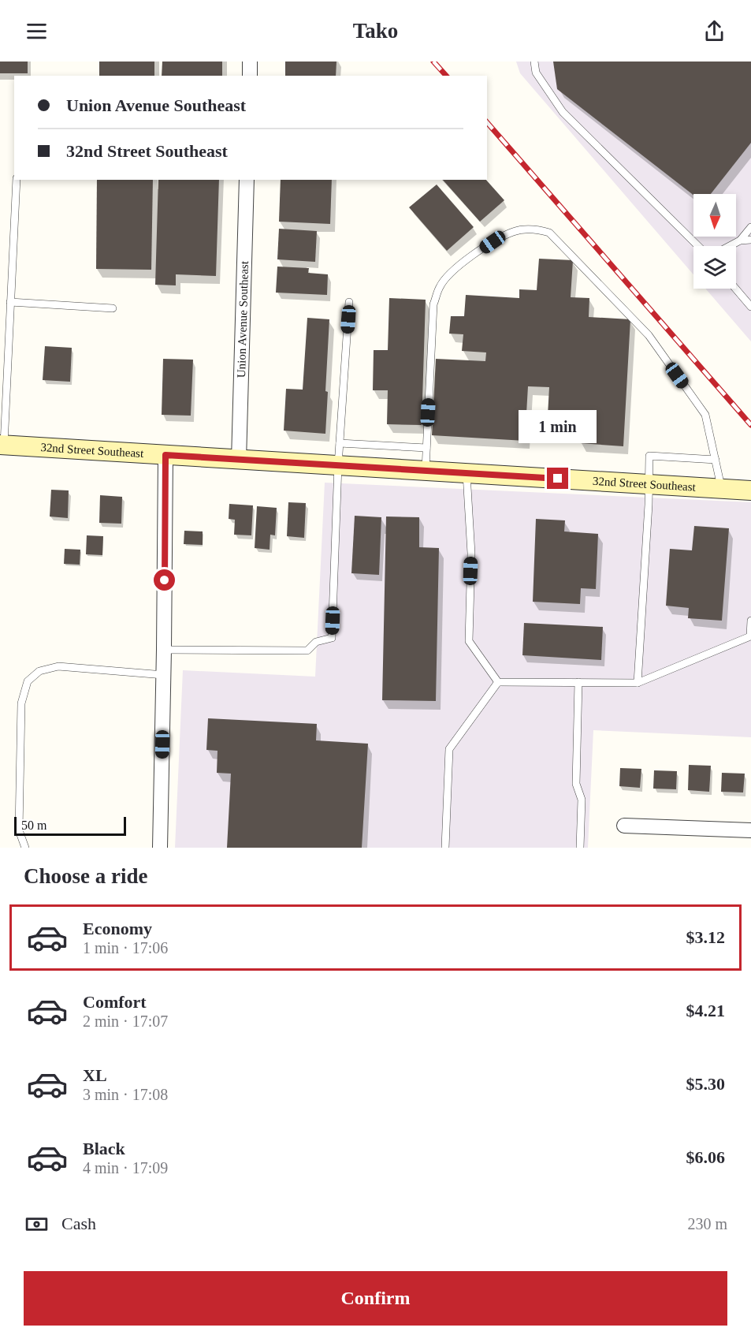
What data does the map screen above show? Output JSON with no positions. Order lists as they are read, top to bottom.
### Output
{
  "streets": {
    "street": ["Union Avenue Southeast", "32nd Street Southeast"]
  },
  "crossings": [
    ["Union Avenue Southeast", "32nd Street Southeast"]
  ],
  "scale_bar": "50 m",
  "north": "bottom",
  "page": {
    "header": "Tako",
    "banner": ["Union Avenue Southeast", "32nd Street Southeast"],
    "bubble": "1 min",
    "scale": "50 m",
    "heading": "Choose a ride",
    "list": [
      {
        "name": "Economy",
        "note": "1 min · 17:06",
        "value": "$3.12"
      },
      {
        "name": "Comfort",
        "note": "2 min · 17:07",
        "value": "$4.21"
      },
      {
        "name": "XL",
        "note": "3 min · 17:08",
        "value": "$5.30"
      },
      {
        "name": "Black",
        "note": "4 min · 17:09",
        "value": "$6.06"
      }
    ],
    "pay": ["Cash", "230 m"],
    "buttons": "Confirm"
  }
}
